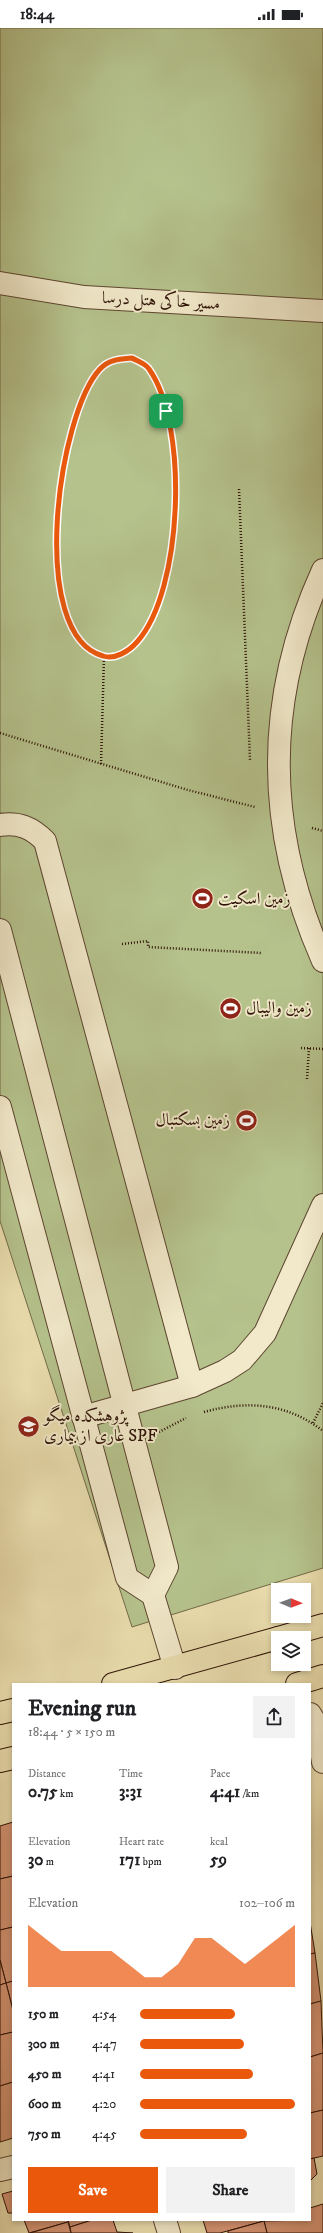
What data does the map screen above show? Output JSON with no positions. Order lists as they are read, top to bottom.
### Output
{
  "streets": {
    "street": ["مسیر خاکی هتل درسا"]
  },
  "places": {
    "sports": ["زمین اسکیت", "زمین والیبال", "زمین بسکتبال"],
    "school or university": ["پژوهشکده میگو عاری از بیماری SPF"]
  },
  "north": "right",
  "page": {
    "status": "18:44",
    "heading": ["Evening run", "18:44 · 5 × 150 m"],
    "stats": [
      ["Distance", "0.75 km"],
      ["Time", "3:31"],
      ["Pace", "4:41 /km"],
      ["Elevation", "30 m"],
      ["Heart rate", "171 bpm"],
      ["kcal", "59"]
    ],
    "chart": ["Elevation", "102–106 m"],
    "list": [
      {
        "name": "150 m",
        "note": "4:54"
      },
      {
        "name": "300 m",
        "note": "4:47"
      },
      {
        "name": "450 m",
        "note": "4:41"
      },
      {
        "name": "600 m",
        "note": "4:20"
      },
      {
        "name": "750 m",
        "note": "4:45"
      }
    ],
    "buttons": ["Save", "Share"]
  }
}
